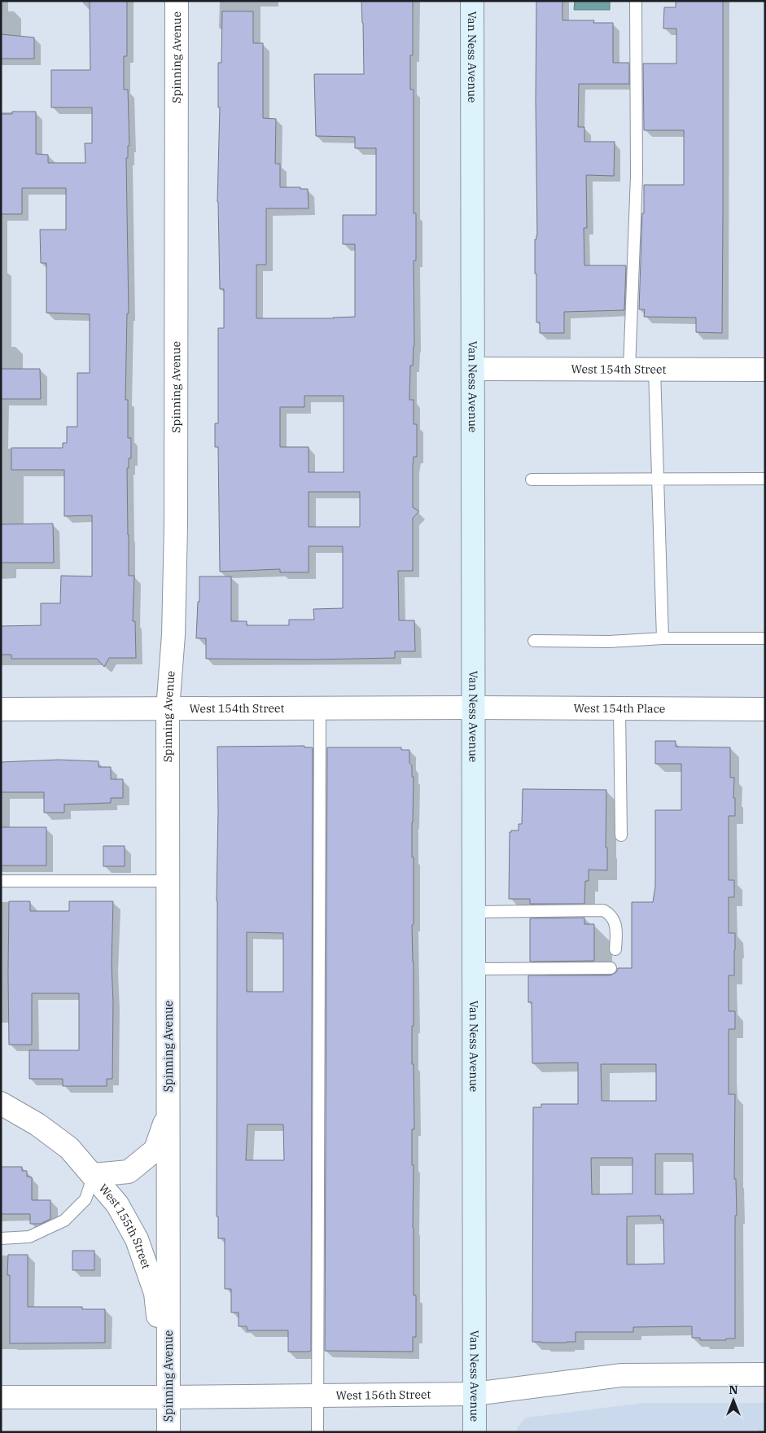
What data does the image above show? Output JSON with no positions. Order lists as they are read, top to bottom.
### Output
{
  "streets": {
    "main road": ["Van Ness Avenue"],
    "street": [
      "Spinning Avenue",
      "West 154th Street",
      "West 154th Place",
      "West 155th Street",
      "West 156th Street"
    ]
  },
  "crossings": [
    ["Spinning Avenue", "West 154th Street"],
    ["Spinning Avenue", "West 155th Street"],
    ["Spinning Avenue", "West 156th Street"],
    ["Van Ness Avenue", "West 154th Street"],
    ["Van Ness Avenue", "West 154th Place"],
    ["Van Ness Avenue", "West 156th Street"],
    ["West 154th Street", "West 154th Place"],
    ["West 155th Street", "West 156th Street"]
  ],
  "north": "top"
}
